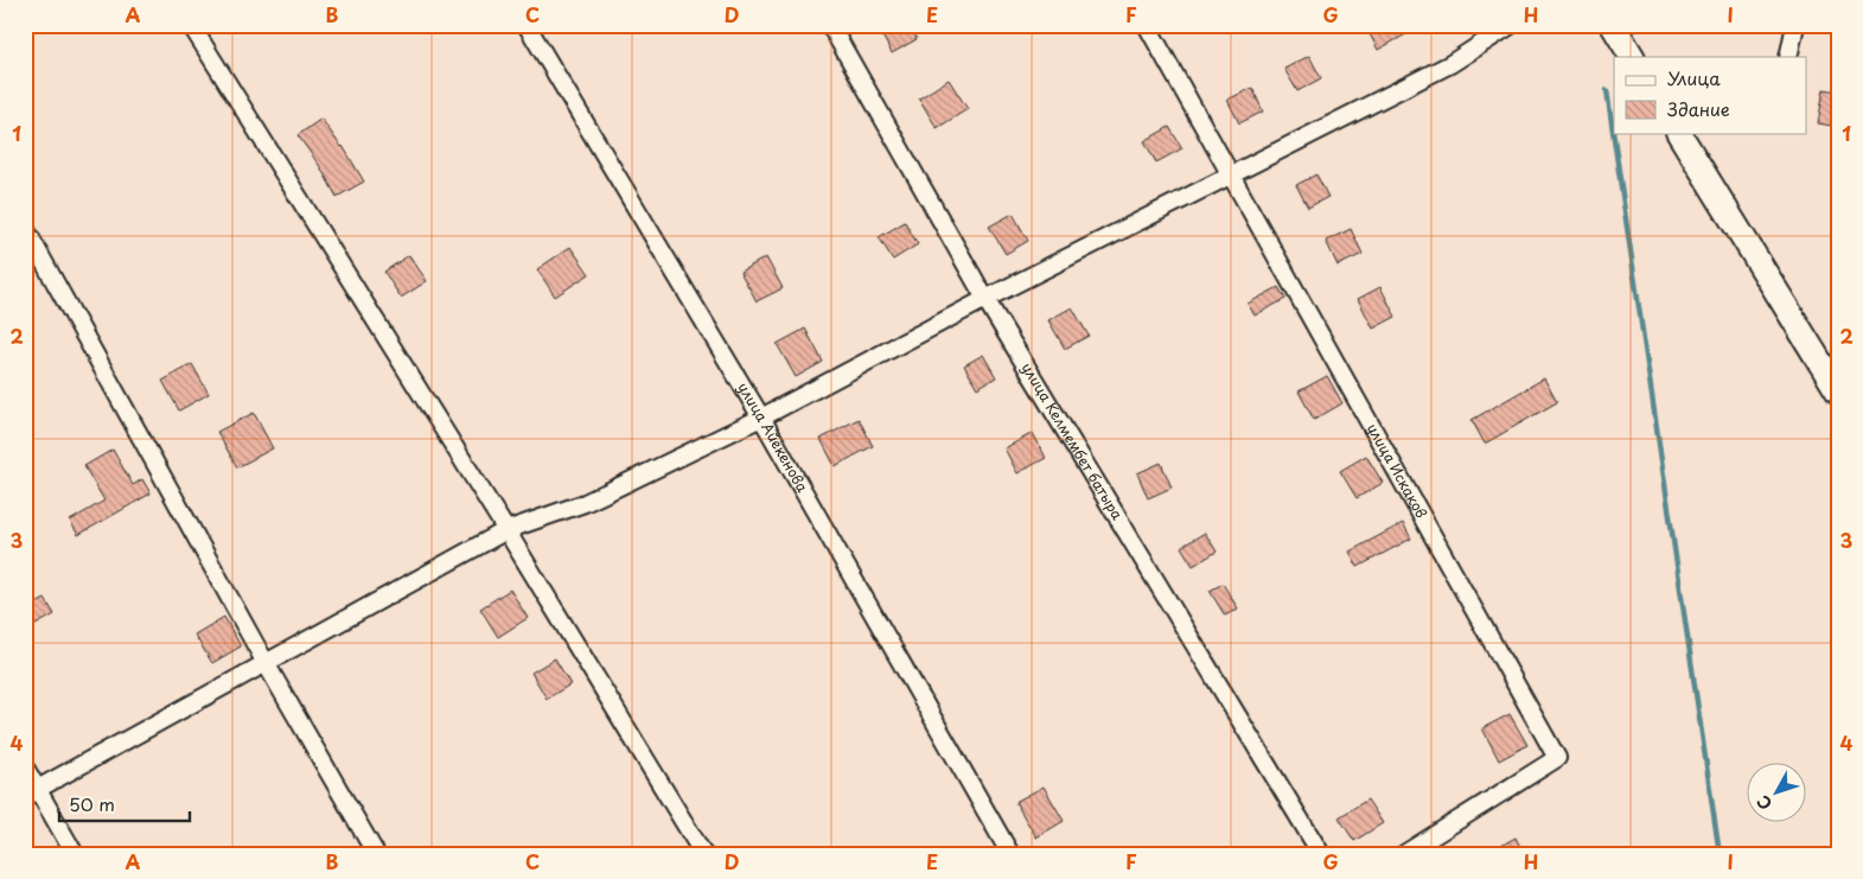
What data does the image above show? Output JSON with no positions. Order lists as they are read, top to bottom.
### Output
{
  "streets": {
    "street": ["улица Айекенова", "улица Келмембет батыра", "улица Искаков"]
  },
  "legend": ["Улица", "Здание"],
  "scale_bar": "50 m",
  "north": "bottom left",
  "grid": {
    "columns": [
      "A",
      "B",
      "C",
      "D",
      "E",
      "F",
      "G",
      "H",
      "I"
    ],
    "rows": [
      "1",
      "2",
      "3",
      "4"
    ]
  }
}
